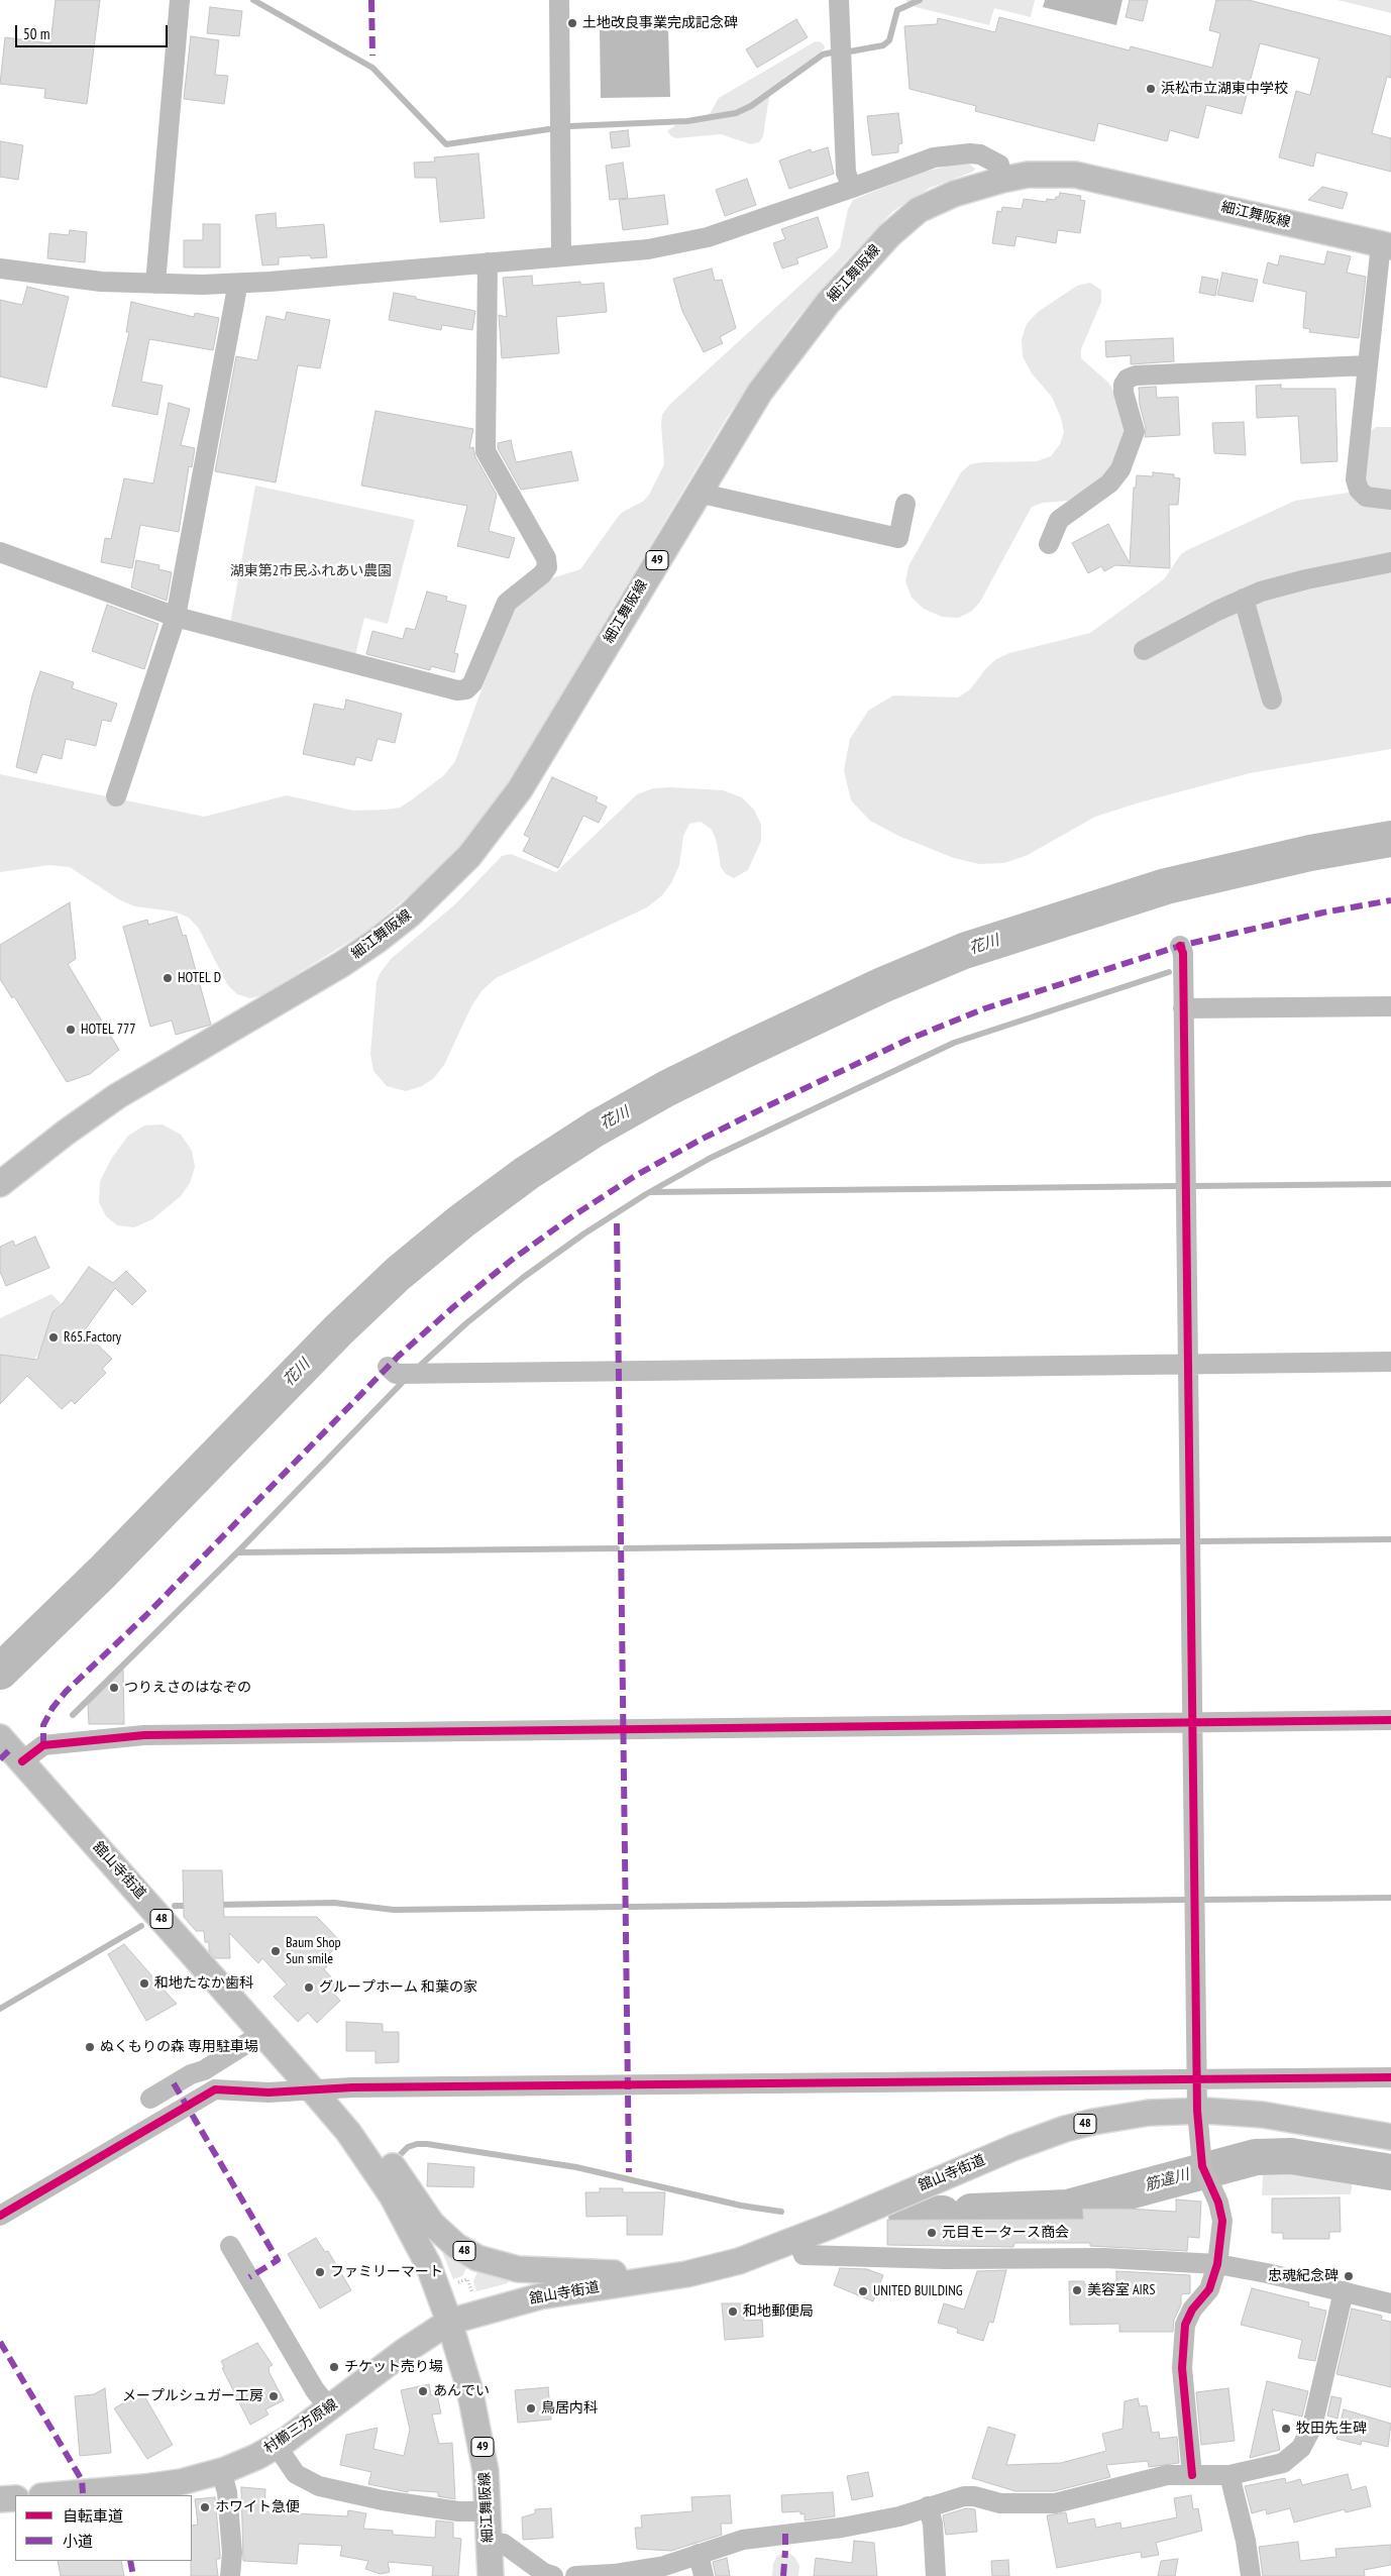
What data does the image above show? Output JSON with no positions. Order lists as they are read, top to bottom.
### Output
{
  "streets": {
    "main road": [
      "細江舞阪線",
      "49",
      "舘山寺街道",
      "48",
      "村櫛三方原線"
    ]
  },
  "crossings": [
    ["細江舞阪線", "舘山寺街道"],
    ["細江舞阪線", "村櫛三方原線"],
    ["舘山寺街道", "48"],
    ["舘山寺街道", "村櫛三方原線"]
  ],
  "water": ["花川", "筋違川"],
  "parks": ["湖東第2市民ふれあい農園"],
  "places": [
    "土地改良事業完成記念碑",
    "浜松市立湖東中学校",
    "HOTEL D",
    "HOTEL 777",
    "R65.Factory",
    "つりえさのはなぞの",
    "Baum Shop Sun smile",
    "和地たなか歯科",
    "グループホーム 和葉の家",
    "ぬくもりの森 専用駐車場",
    "元目モータース商会",
    "ファミリーマート",
    "忠魂紀念碑",
    "美容室 AIRS",
    "UNITED BUILDING",
    "和地郵便局",
    "チケット売り場",
    "あんでい",
    "メープルシュガー工房",
    "鳥居内科",
    "牧田先生碑",
    "ホワイト急便"
  ],
  "legend": ["自転車道", "小道"],
  "scale_bar": "50 m"
}
